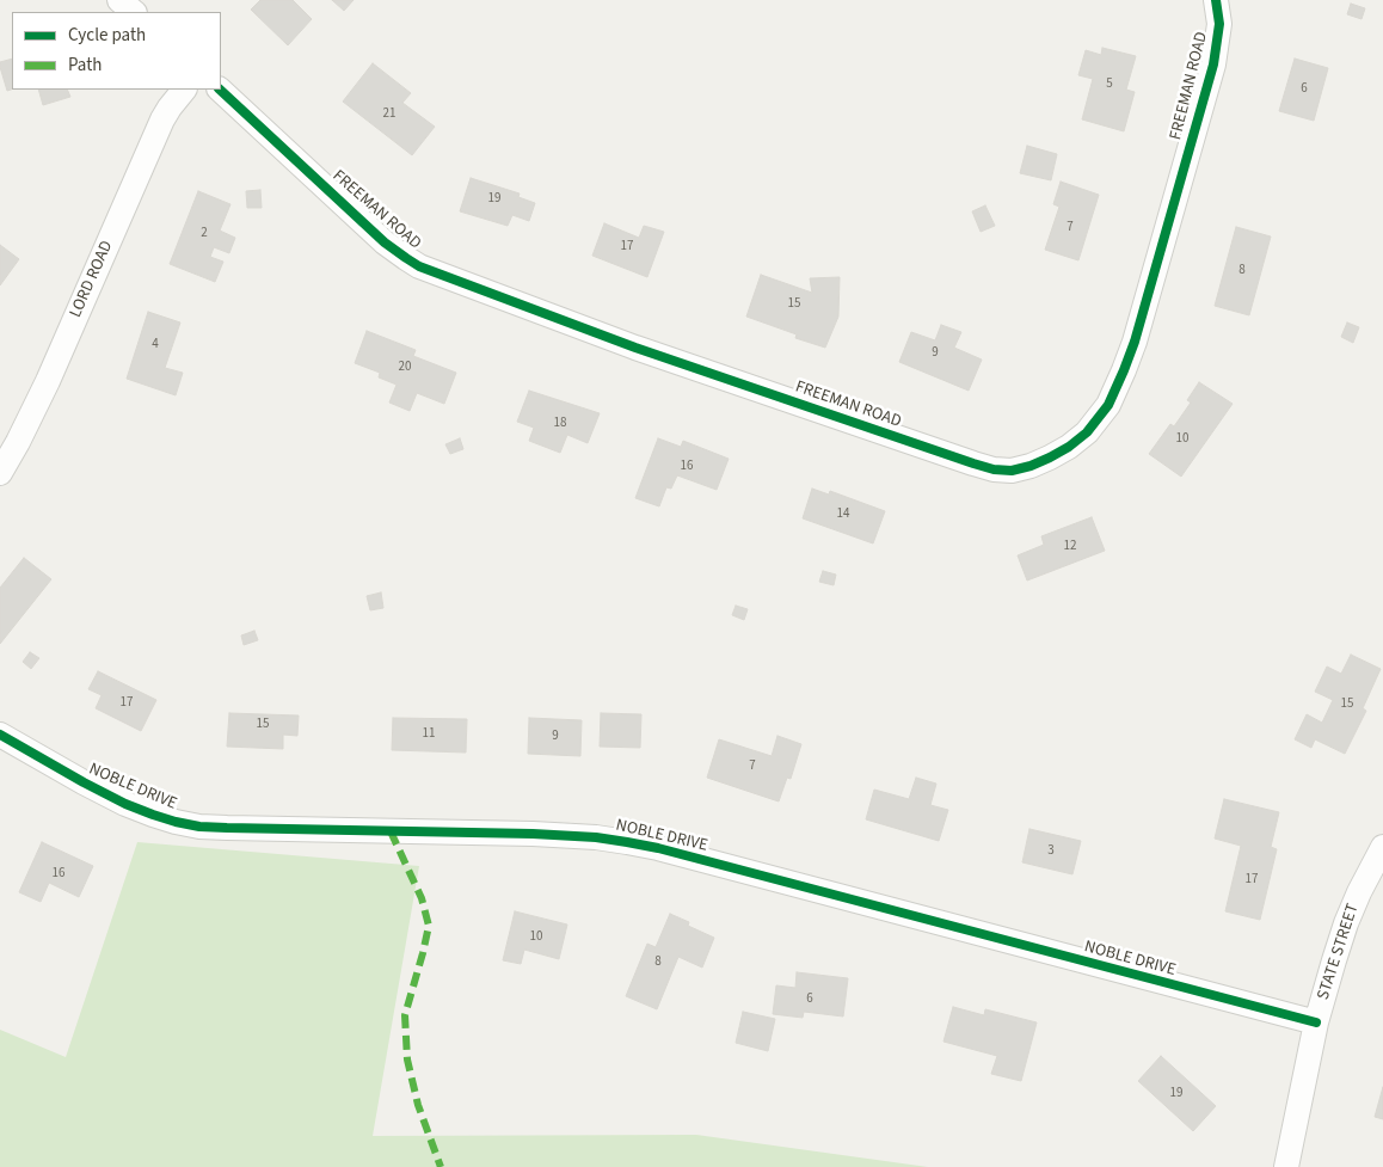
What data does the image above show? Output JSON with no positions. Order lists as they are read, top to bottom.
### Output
{
  "streets": {
    "street": [
      "FREEMAN ROAD",
      "LORD ROAD",
      "NOBLE DRIVE",
      "STATE STREET"
    ]
  },
  "crossings": [
    ["NOBLE DRIVE", "STATE STREET"]
  ],
  "house_numbers": [
    "5",
    "6",
    "21",
    "19",
    "7",
    "2",
    "17",
    "8",
    "15",
    "4",
    "9",
    "20",
    "18",
    "10",
    "16",
    "14",
    "12",
    "17",
    "15",
    "15",
    "11",
    "9",
    "7",
    "3",
    "16",
    "17",
    "10",
    "8",
    "6",
    "19"
  ],
  "legend": ["Cycle path", "Path"]
}
